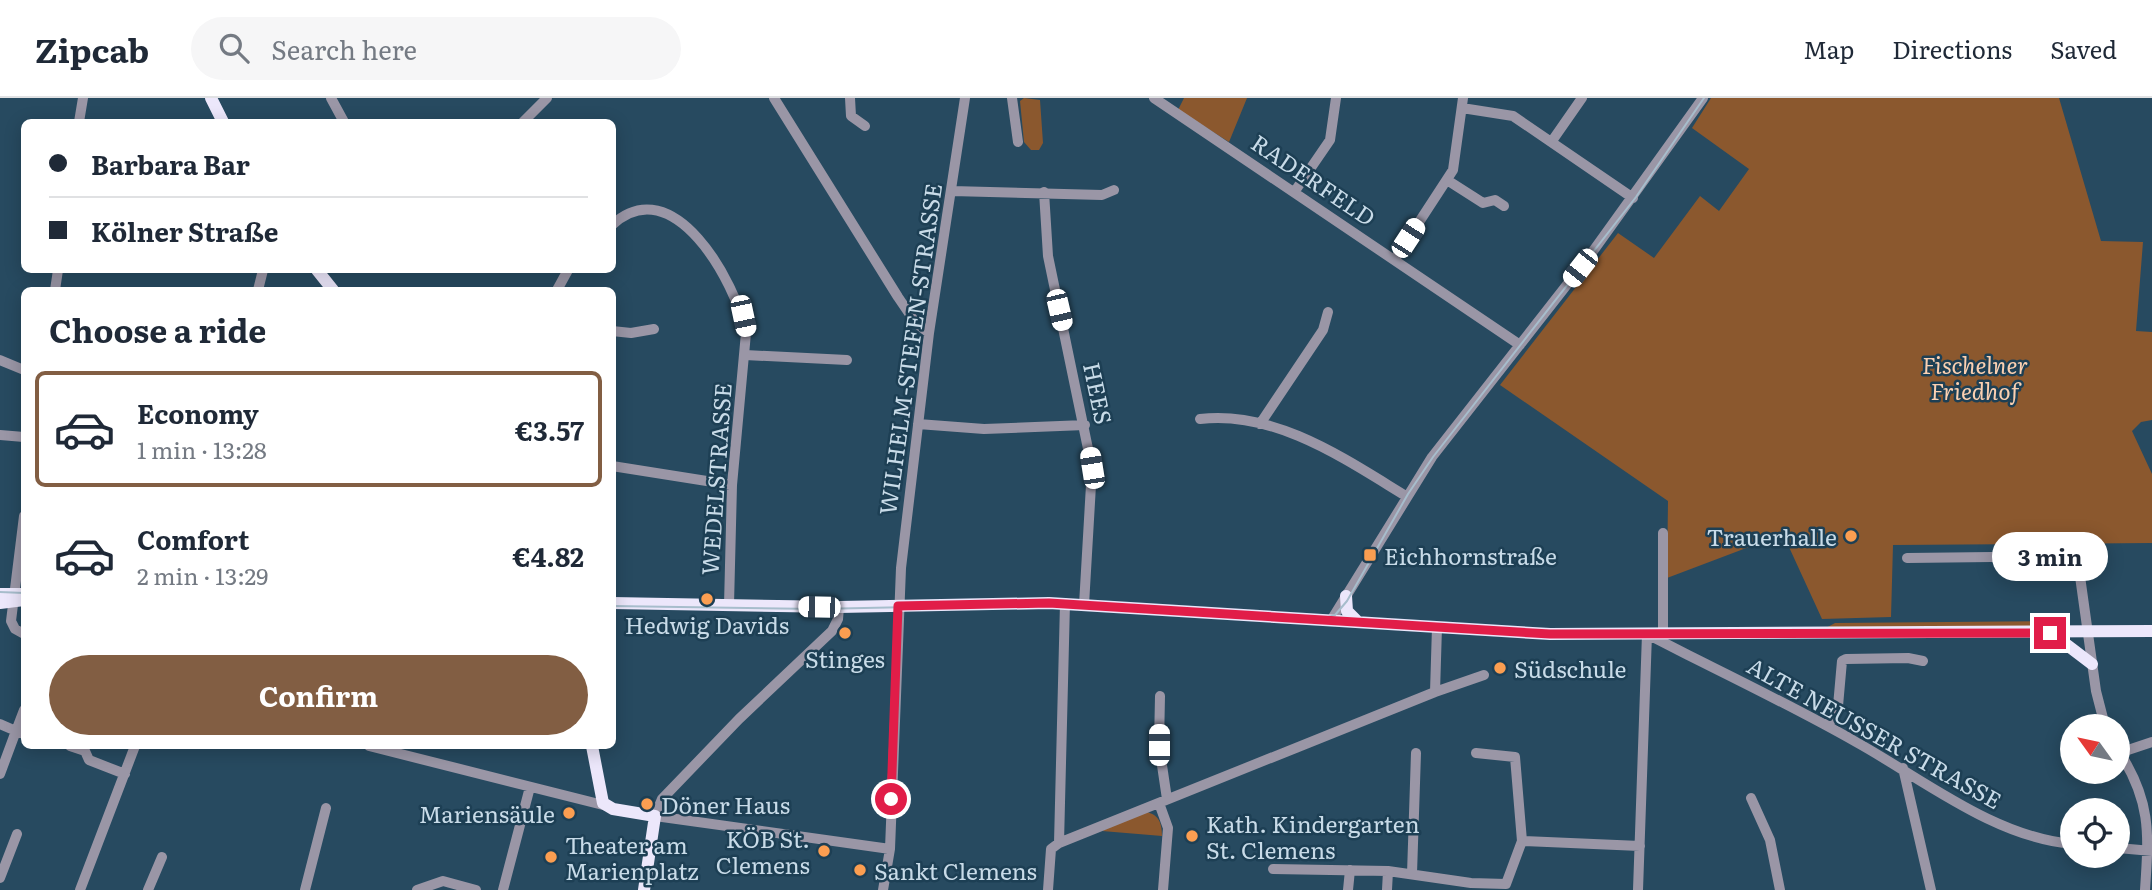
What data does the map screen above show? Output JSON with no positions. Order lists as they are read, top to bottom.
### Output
{
  "streets": {
    "street": [
      "RADERFELD",
      "WILHELM-STEFEN-STRASSE",
      "HEES",
      "WEDELSTRASSE",
      "ALTE NEUSSER STRASSE"
    ]
  },
  "parks": ["Fischelner Friedhof"],
  "places": {
    "other": [
      "Trauerhalle",
      "Hedwig Davids",
      "Stinges",
      "Südschule",
      "Döner Haus",
      "Mariensäule",
      "Kath. Kindergarten St. Clemens",
      "KÖB St. Clemens",
      "Theater am Marienplatz",
      "Sankt Clemens"
    ],
    "transit": ["Eichhornstraße"]
  },
  "north": "top left",
  "page": {
    "header": "Zipcab",
    "search": "Search here",
    "nav": ["Map", "Directions", "Saved"],
    "banner": ["Barbara Bar", "Kölner Straße"],
    "heading": "Choose a ride",
    "list": [
      {
        "name": "Economy",
        "note": "1 min · 13:28",
        "value": "€3.57"
      },
      {
        "name": "Comfort",
        "note": "2 min · 13:29",
        "value": "€4.82"
      }
    ],
    "bubble": "3 min",
    "buttons": "Confirm"
  }
}
